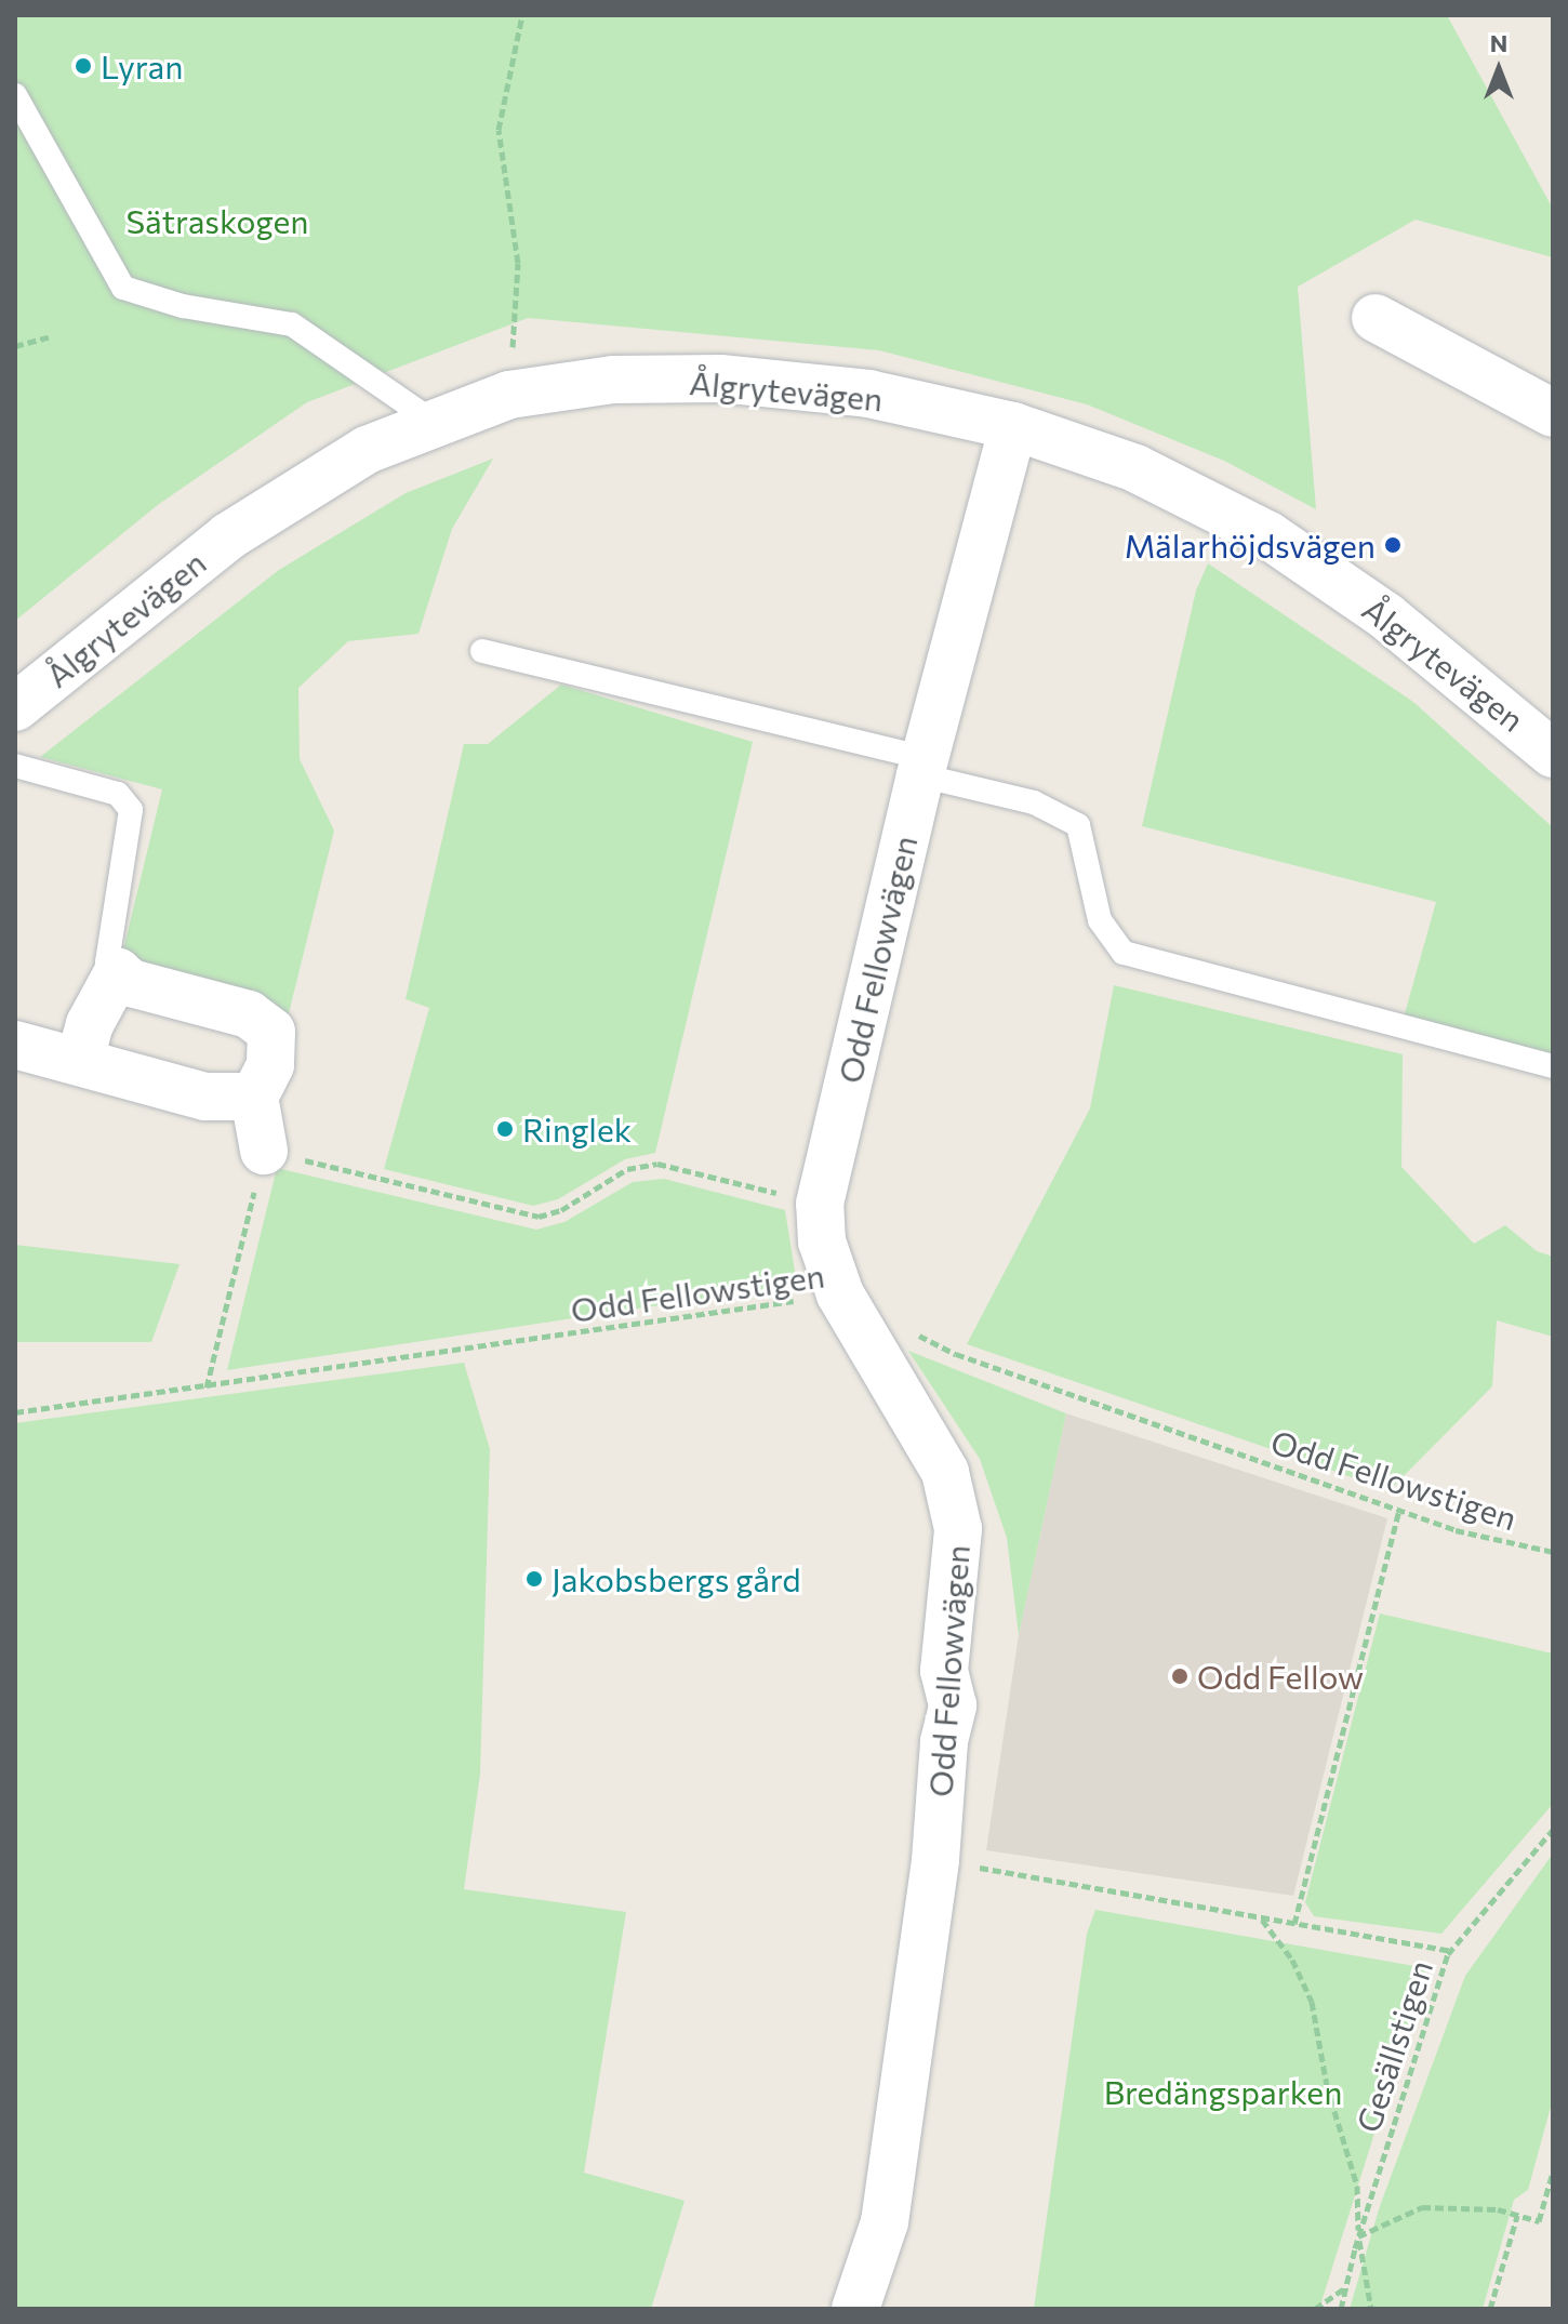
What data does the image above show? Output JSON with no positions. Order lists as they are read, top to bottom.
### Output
{
  "streets": {
    "street": ["Ålgrytevägen", "Odd Fellowvägen"],
    "path": ["Odd Fellowstigen", "Gesällstigen"]
  },
  "crossings": [
    ["Ålgrytevägen", "Odd Fellowvägen"],
    ["Odd Fellowvägen", "Odd Fellowstigen"]
  ],
  "parks": ["Sätraskogen", "Bredängsparken"],
  "places": [
    "Lyran",
    "Mälarhöjdsvägen",
    "Ringlek",
    "Jakobsbergs gård",
    "Odd Fellow"
  ],
  "north": "top"
}
